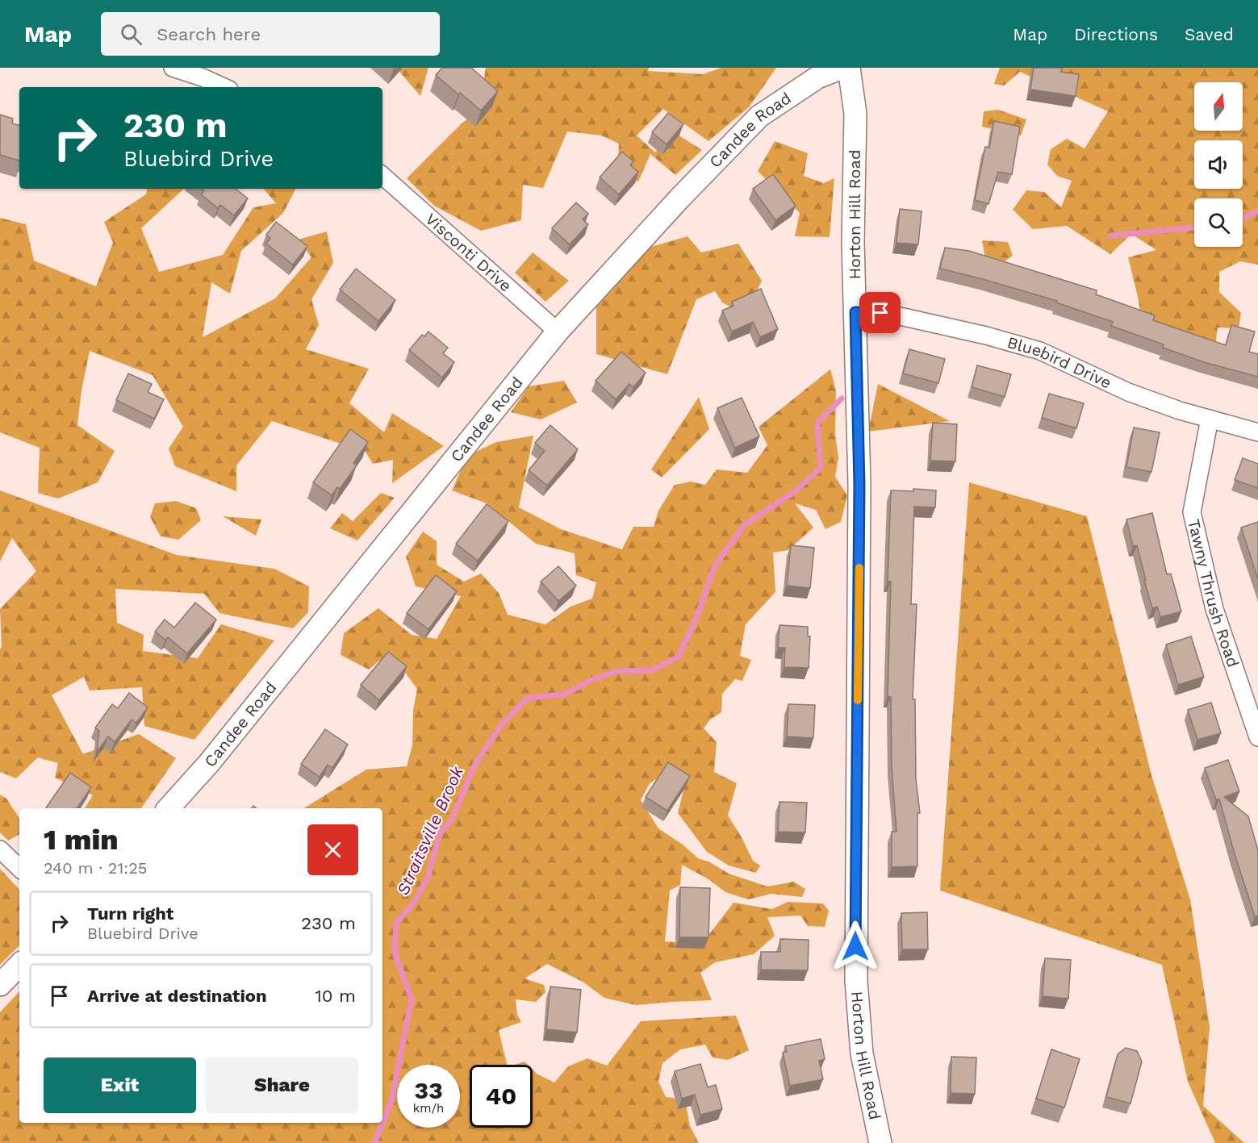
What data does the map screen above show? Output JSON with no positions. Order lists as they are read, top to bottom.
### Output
{
  "streets": {
    "street": [
      "Candee Road",
      "Horton Hill Road",
      "Visconti Drive",
      "Bluebird Drive",
      "Tawny Thrush Road"
    ]
  },
  "crossings": [
    ["Candee Road", "Visconti Drive"],
    ["Horton Hill Road", "Bluebird Drive"],
    ["Bluebird Drive", "Tawny Thrush Road"]
  ],
  "water": ["Straitsville Brook"],
  "north": "top",
  "page": {
    "header": "Map",
    "search": "Search here",
    "nav": ["Map", "Directions", "Saved"],
    "turn": ["230 m", "Bluebird Drive"],
    "heading": ["1 min", "240 m · 21:25"],
    "list": [
      {
        "name": "Turn right",
        "note": "Bluebird Drive",
        "value": "230 m"
      },
      {
        "name": "Arrive at destination",
        "value": "10 m"
      }
    ],
    "buttons": ["Exit", "Share"],
    "speed": "33 km/h",
    "limit": "40"
  }
}
